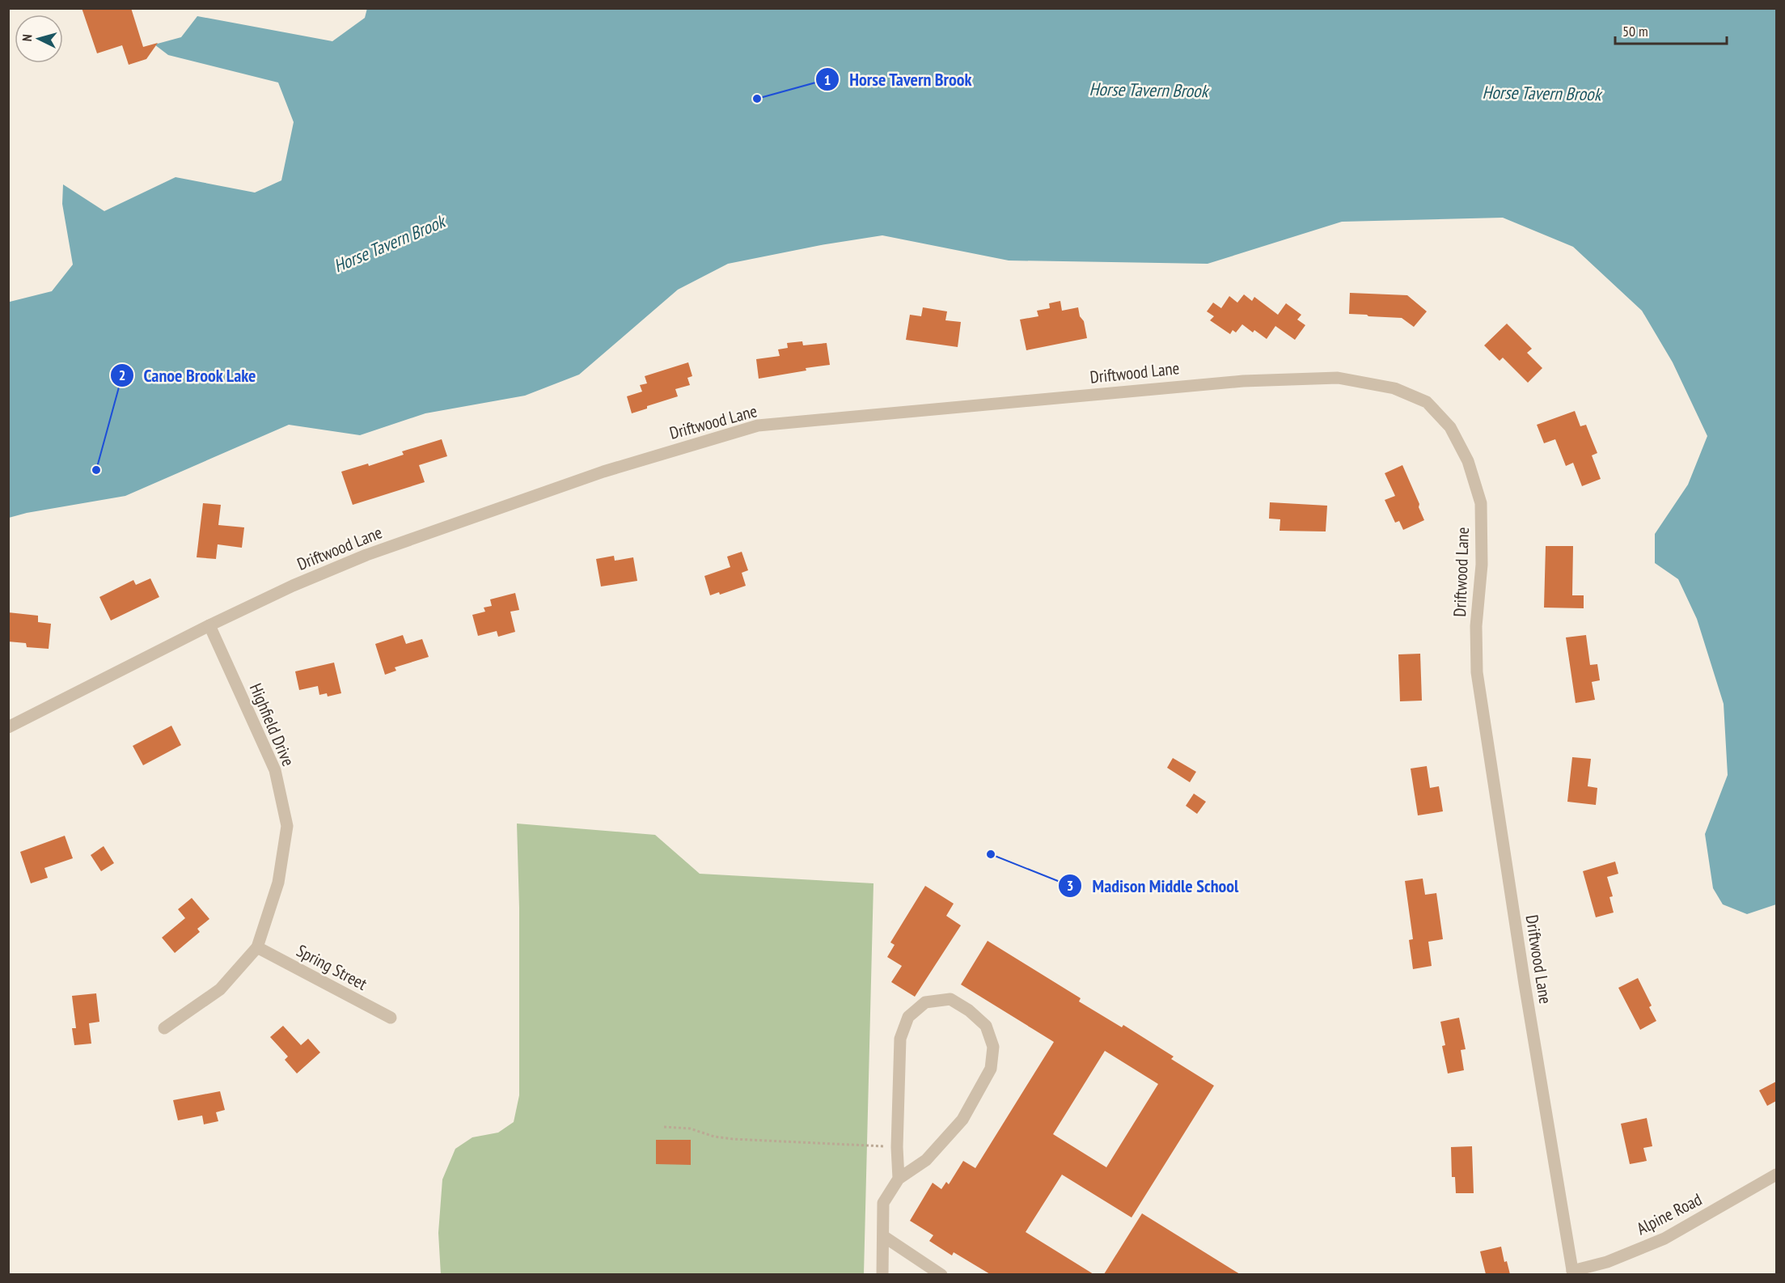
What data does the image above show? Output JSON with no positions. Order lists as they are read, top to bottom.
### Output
{
  "streets": {
    "street": [
      "Driftwood Lane",
      "Highfield Drive",
      "Spring Street",
      "Alpine Road"
    ]
  },
  "crossings": [
    ["Driftwood Lane", "Highfield Drive"],
    ["Driftwood Lane", "Alpine Road"],
    ["Highfield Drive", "Spring Street"]
  ],
  "water": ["Horse Tavern Brook"],
  "places": ["Horse Tavern Brook", "Canoe Brook Lake", "Madison Middle School"],
  "scale_bar": "50 m",
  "north": "left"
}
